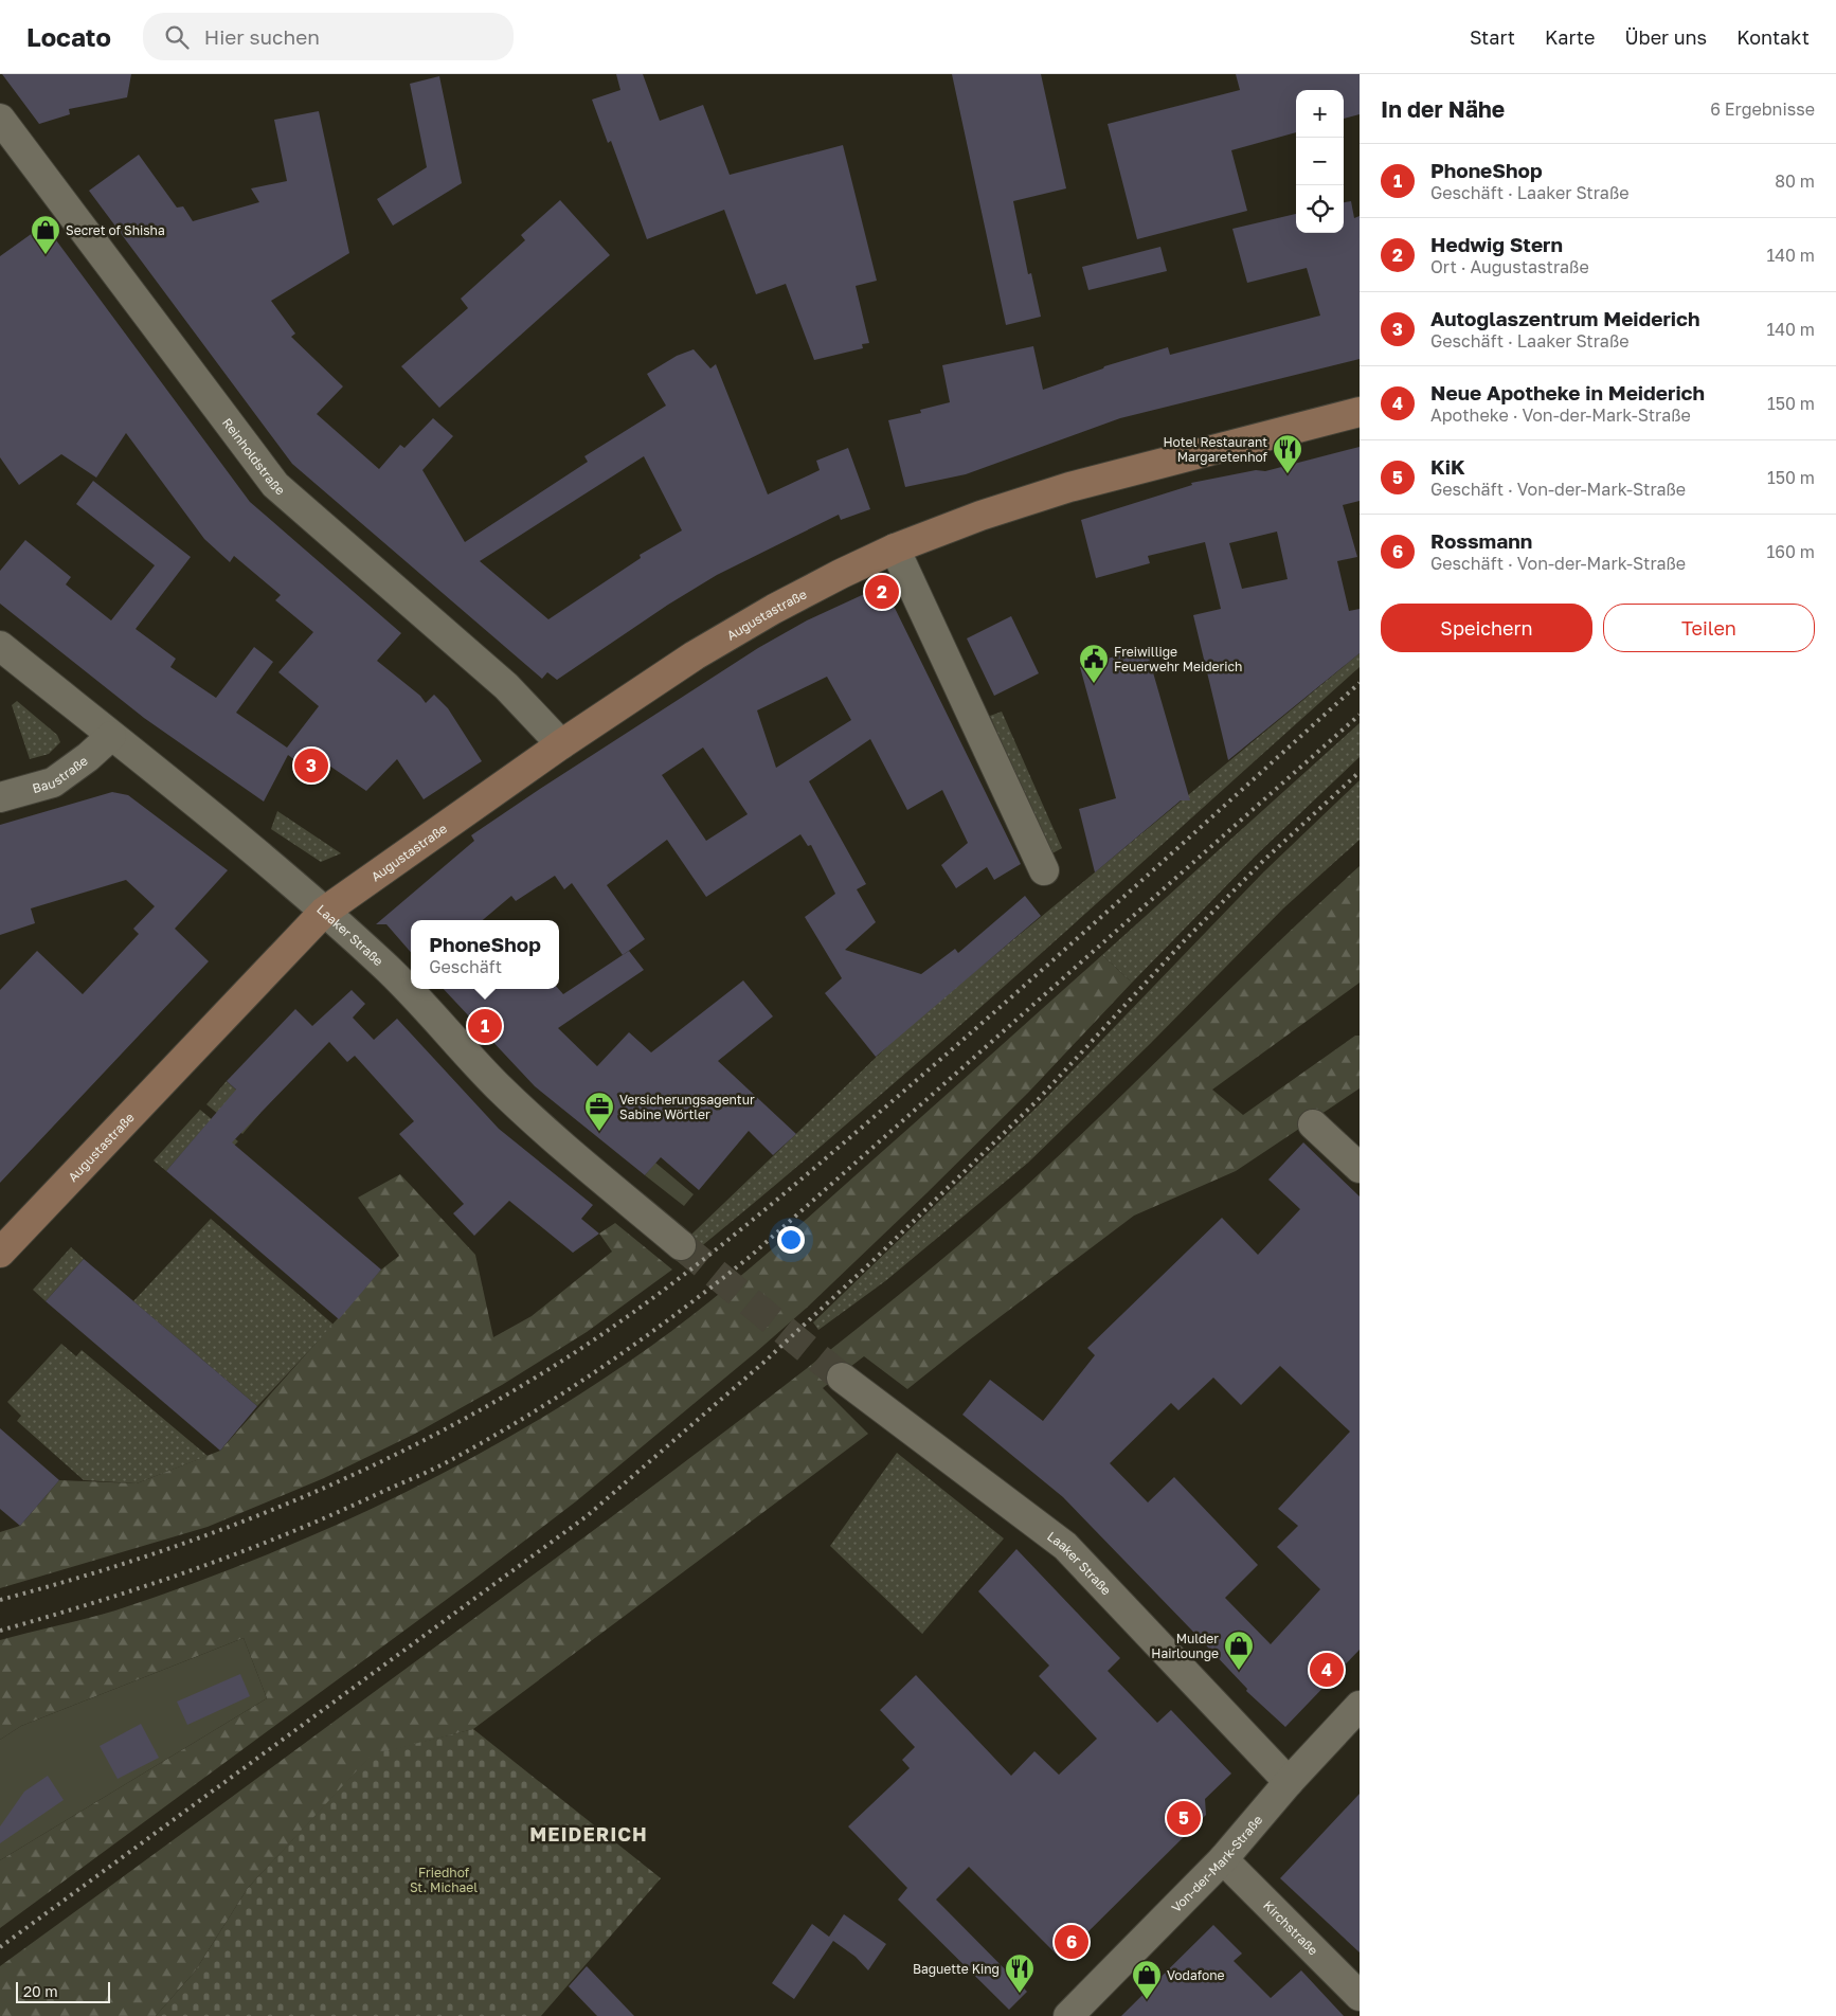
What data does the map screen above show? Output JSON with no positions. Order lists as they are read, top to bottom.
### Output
{
  "streets": {
    "main road": ["Augustastraße"],
    "street": [
      "Reinholdstraße",
      "Baustraße",
      "Laaker Straße",
      "Von-der-Mark-Straße",
      "Kirchstraße"
    ]
  },
  "crossings": [
    ["Reinholdstraße", "Augustastraße"],
    ["Augustastraße", "Laaker Straße"],
    ["Baustraße", "Laaker Straße"],
    ["Laaker Straße", "Von-der-Mark-Straße"],
    ["Von-der-Mark-Straße", "Kirchstraße"]
  ],
  "districts": ["MEIDERICH"],
  "parks": ["Friedhof St. Michael"],
  "places": {
    "shop": ["Secret of Shisha", "Mulder Hairlounge", "Vodafone"],
    "restaurant": ["Hotel Restaurant Margaretenhof", "Baguette King"],
    "public building": ["Freiwillige Feuerwehr Meiderich"],
    "office": ["Versicherungsagentur Sabine Wörtler"]
  },
  "scale_bar": "20 m",
  "page": {
    "header": "Locato",
    "search": "Hier suchen",
    "nav": [
      "Start",
      "Karte",
      "Über uns",
      "Kontakt"
    ],
    "heading": ["In der Nähe", "6 Ergebnisse"],
    "map_buttons": ["+", "−"],
    "list": [
      {
        "mark": "1",
        "name": "PhoneShop",
        "note": "Geschäft · Laaker Straße",
        "value": "80 m"
      },
      {
        "mark": "2",
        "name": "Hedwig Stern",
        "note": "Ort · Augustastraße",
        "value": "140 m"
      },
      {
        "mark": "3",
        "name": "Autoglaszentrum Meiderich",
        "note": "Geschäft · Laaker Straße",
        "value": "140 m"
      },
      {
        "mark": "4",
        "name": "Neue Apotheke in Meiderich",
        "note": "Apotheke · Von-der-Mark-Straße",
        "value": "150 m"
      },
      {
        "mark": "5",
        "name": "KiK",
        "note": "Geschäft · Von-der-Mark-Straße",
        "value": "150 m"
      },
      {
        "mark": "6",
        "name": "Rossmann",
        "note": "Geschäft · Von-der-Mark-Straße",
        "value": "160 m"
      }
    ],
    "pins": [
      "2",
      "3",
      "1",
      "4",
      "5",
      "6"
    ],
    "buttons": ["Speichern", "Teilen"],
    "popup": ["PhoneShop", "Geschäft"],
    "scale": "20 m"
  }
}
